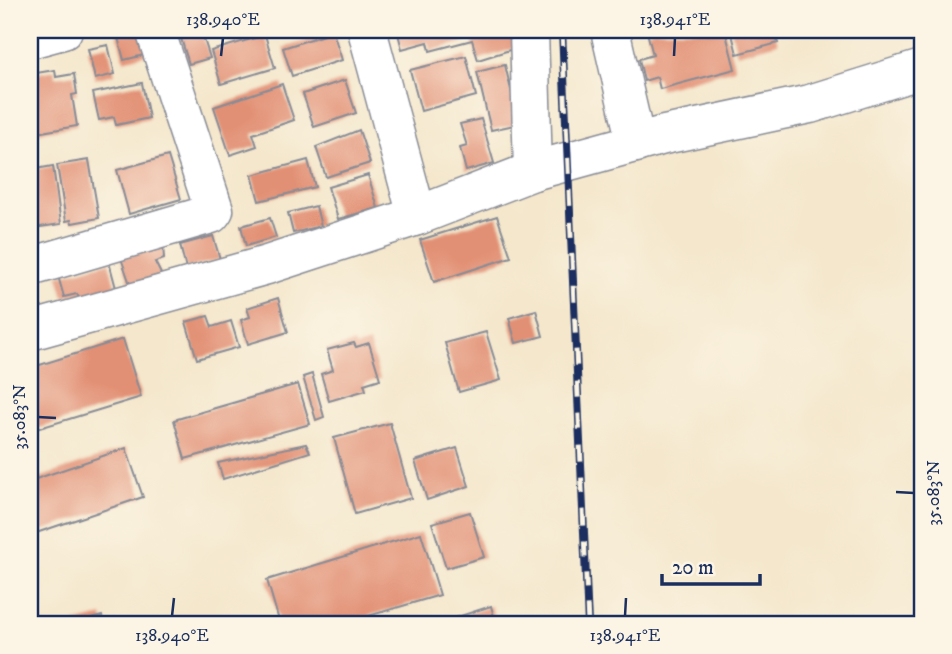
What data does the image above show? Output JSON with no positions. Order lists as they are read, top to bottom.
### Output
{
  "scale_bar": "20 m",
  "coordinates": ["138.940°E", "138.941°E", "35.083°N"]
}
